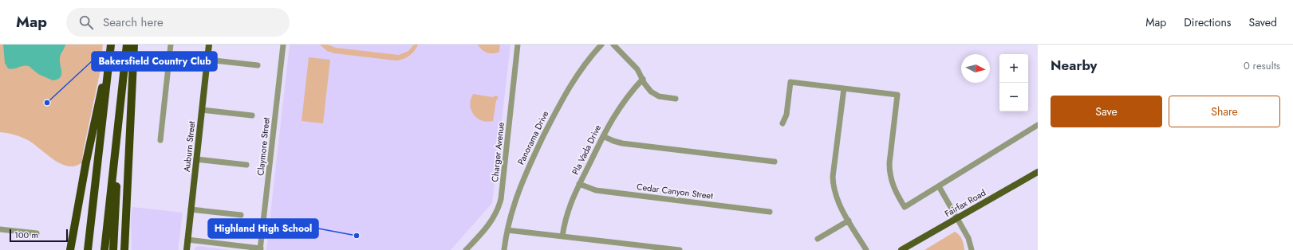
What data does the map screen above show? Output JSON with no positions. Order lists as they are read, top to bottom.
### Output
{
  "streets": {
    "main road": ["Auburn Street", "Fairfax Road"],
    "street": [
      "Panorama Drive",
      "Claymore Street",
      "Pla Vada Drive",
      "Charger Avenue",
      "Cedar Canyon Street"
    ]
  },
  "crossings": [
    ["Pla Vada Drive", "Cedar Canyon Street"]
  ],
  "places": ["Bakersfield Country Club", "Highland High School"],
  "scale_bar": "100 m",
  "north": "right",
  "page": {
    "header": "Map",
    "search": "Search here",
    "nav": ["Map", "Directions", "Saved"],
    "heading": ["Nearby", "0 results"],
    "map_buttons": ["+", "−"],
    "buttons": ["Save", "Share"],
    "scale": "100 m"
  }
}
